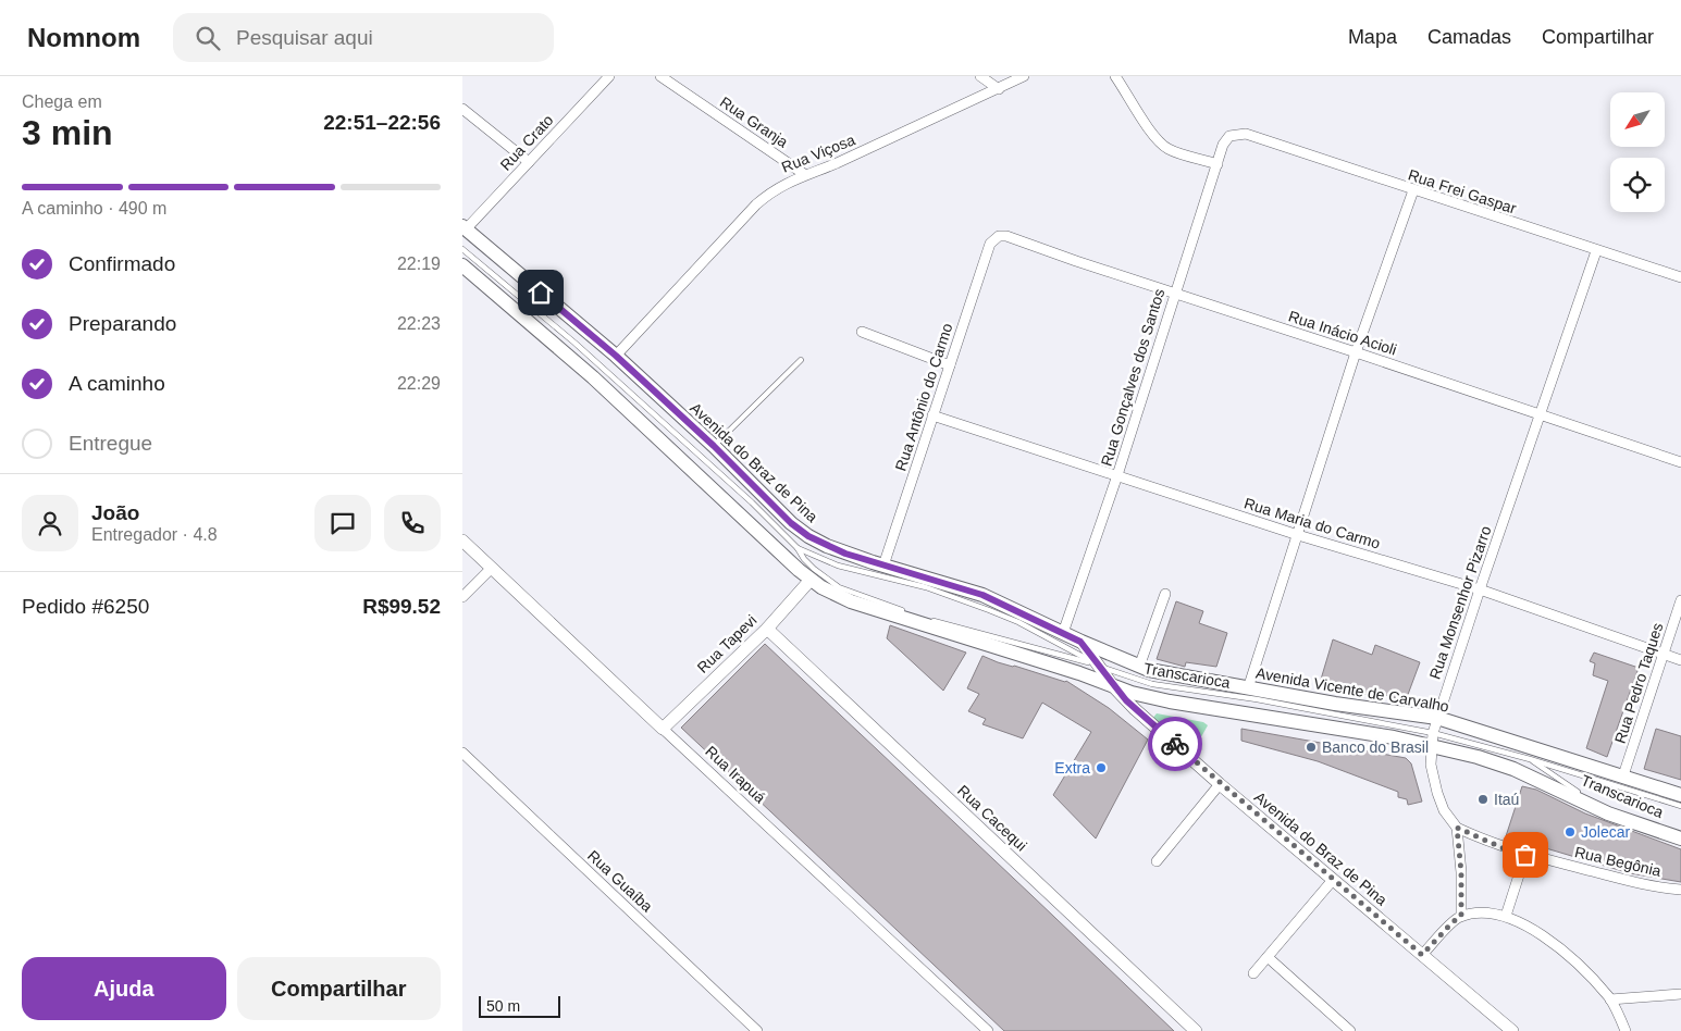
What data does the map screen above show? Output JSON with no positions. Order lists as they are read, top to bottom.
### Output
{
  "streets": {
    "main road": [
      "Avenida do Braz de Pina",
      "Rua Tapevi",
      "Avenida Vicente de Carvalho",
      "Rua Irapuá",
      "Rua Cacequi"
    ],
    "street": [
      "Rua Granja",
      "Rua Crato",
      "Rua Viçosa",
      "Rua Frei Gaspar",
      "Rua Inácio Acioli",
      "Rua Gonçalves dos Santos",
      "Rua Antônio do Carmo",
      "Rua Maria do Carmo",
      "Rua Monsenhor Pizarro",
      "Rua Pedro Taques",
      "Rua Begônia",
      "Rua Guaíba"
    ],
    "lane": ["Transcarioca"]
  },
  "crossings": [
    ["Rua Granja", "Rua Viçosa"],
    ["Rua Crato", "Avenida do Braz de Pina"],
    ["Rua Viçosa", "Avenida do Braz de Pina"],
    ["Rua Frei Gaspar", "Rua Gonçalves dos Santos"],
    ["Rua Frei Gaspar", "Rua Monsenhor Pizarro"],
    ["Rua Inácio Acioli", "Rua Gonçalves dos Santos"],
    ["Rua Inácio Acioli", "Rua Antônio do Carmo"],
    ["Rua Inácio Acioli", "Rua Monsenhor Pizarro"],
    ["Rua Gonçalves dos Santos", "Avenida do Braz de Pina"],
    ["Rua Gonçalves dos Santos", "Rua Maria do Carmo"],
    ["Rua Antônio do Carmo", "Avenida do Braz de Pina"],
    ["Rua Antônio do Carmo", "Rua Maria do Carmo"],
    ["Avenida do Braz de Pina", "Rua Tapevi"],
    ["Avenida do Braz de Pina", "Transcarioca"],
    ["Avenida do Braz de Pina", "Avenida Vicente de Carvalho"],
    ["Rua Maria do Carmo", "Rua Monsenhor Pizarro"],
    ["Rua Maria do Carmo", "Rua Pedro Taques"],
    ["Rua Monsenhor Pizarro", "Transcarioca"],
    ["Rua Monsenhor Pizarro", "Avenida Vicente de Carvalho"],
    ["Rua Monsenhor Pizarro", "Rua Begônia"],
    ["Rua Tapevi", "Rua Irapuá"],
    ["Rua Tapevi", "Rua Cacequi"],
    ["Rua Pedro Taques", "Avenida Vicente de Carvalho"]
  ],
  "places": [
    "Banco do Brasil",
    "Extra",
    "Itaú",
    "Jolecar"
  ],
  "scale_bar": "50 m",
  "north": "bottom left",
  "page": {
    "header": "Nomnom",
    "search": "Pesquisar aqui",
    "nav": ["Mapa", "Camadas", "Compartilhar"],
    "heading": ["3 min", "Chega em", "22:51–22:56"],
    "panel": [
      "João",
      "Entregador · 4.8",
      "Pedido #6250",
      "R$99.52"
    ],
    "bar": "A caminho · 490 m",
    "list": [
      ["Confirmado", "22:19"],
      ["Preparando", "22:23"],
      ["A caminho", "22:29"],
      "Entregue"
    ],
    "buttons": ["Ajuda", "Compartilhar"],
    "scale": "50 m"
  }
}
